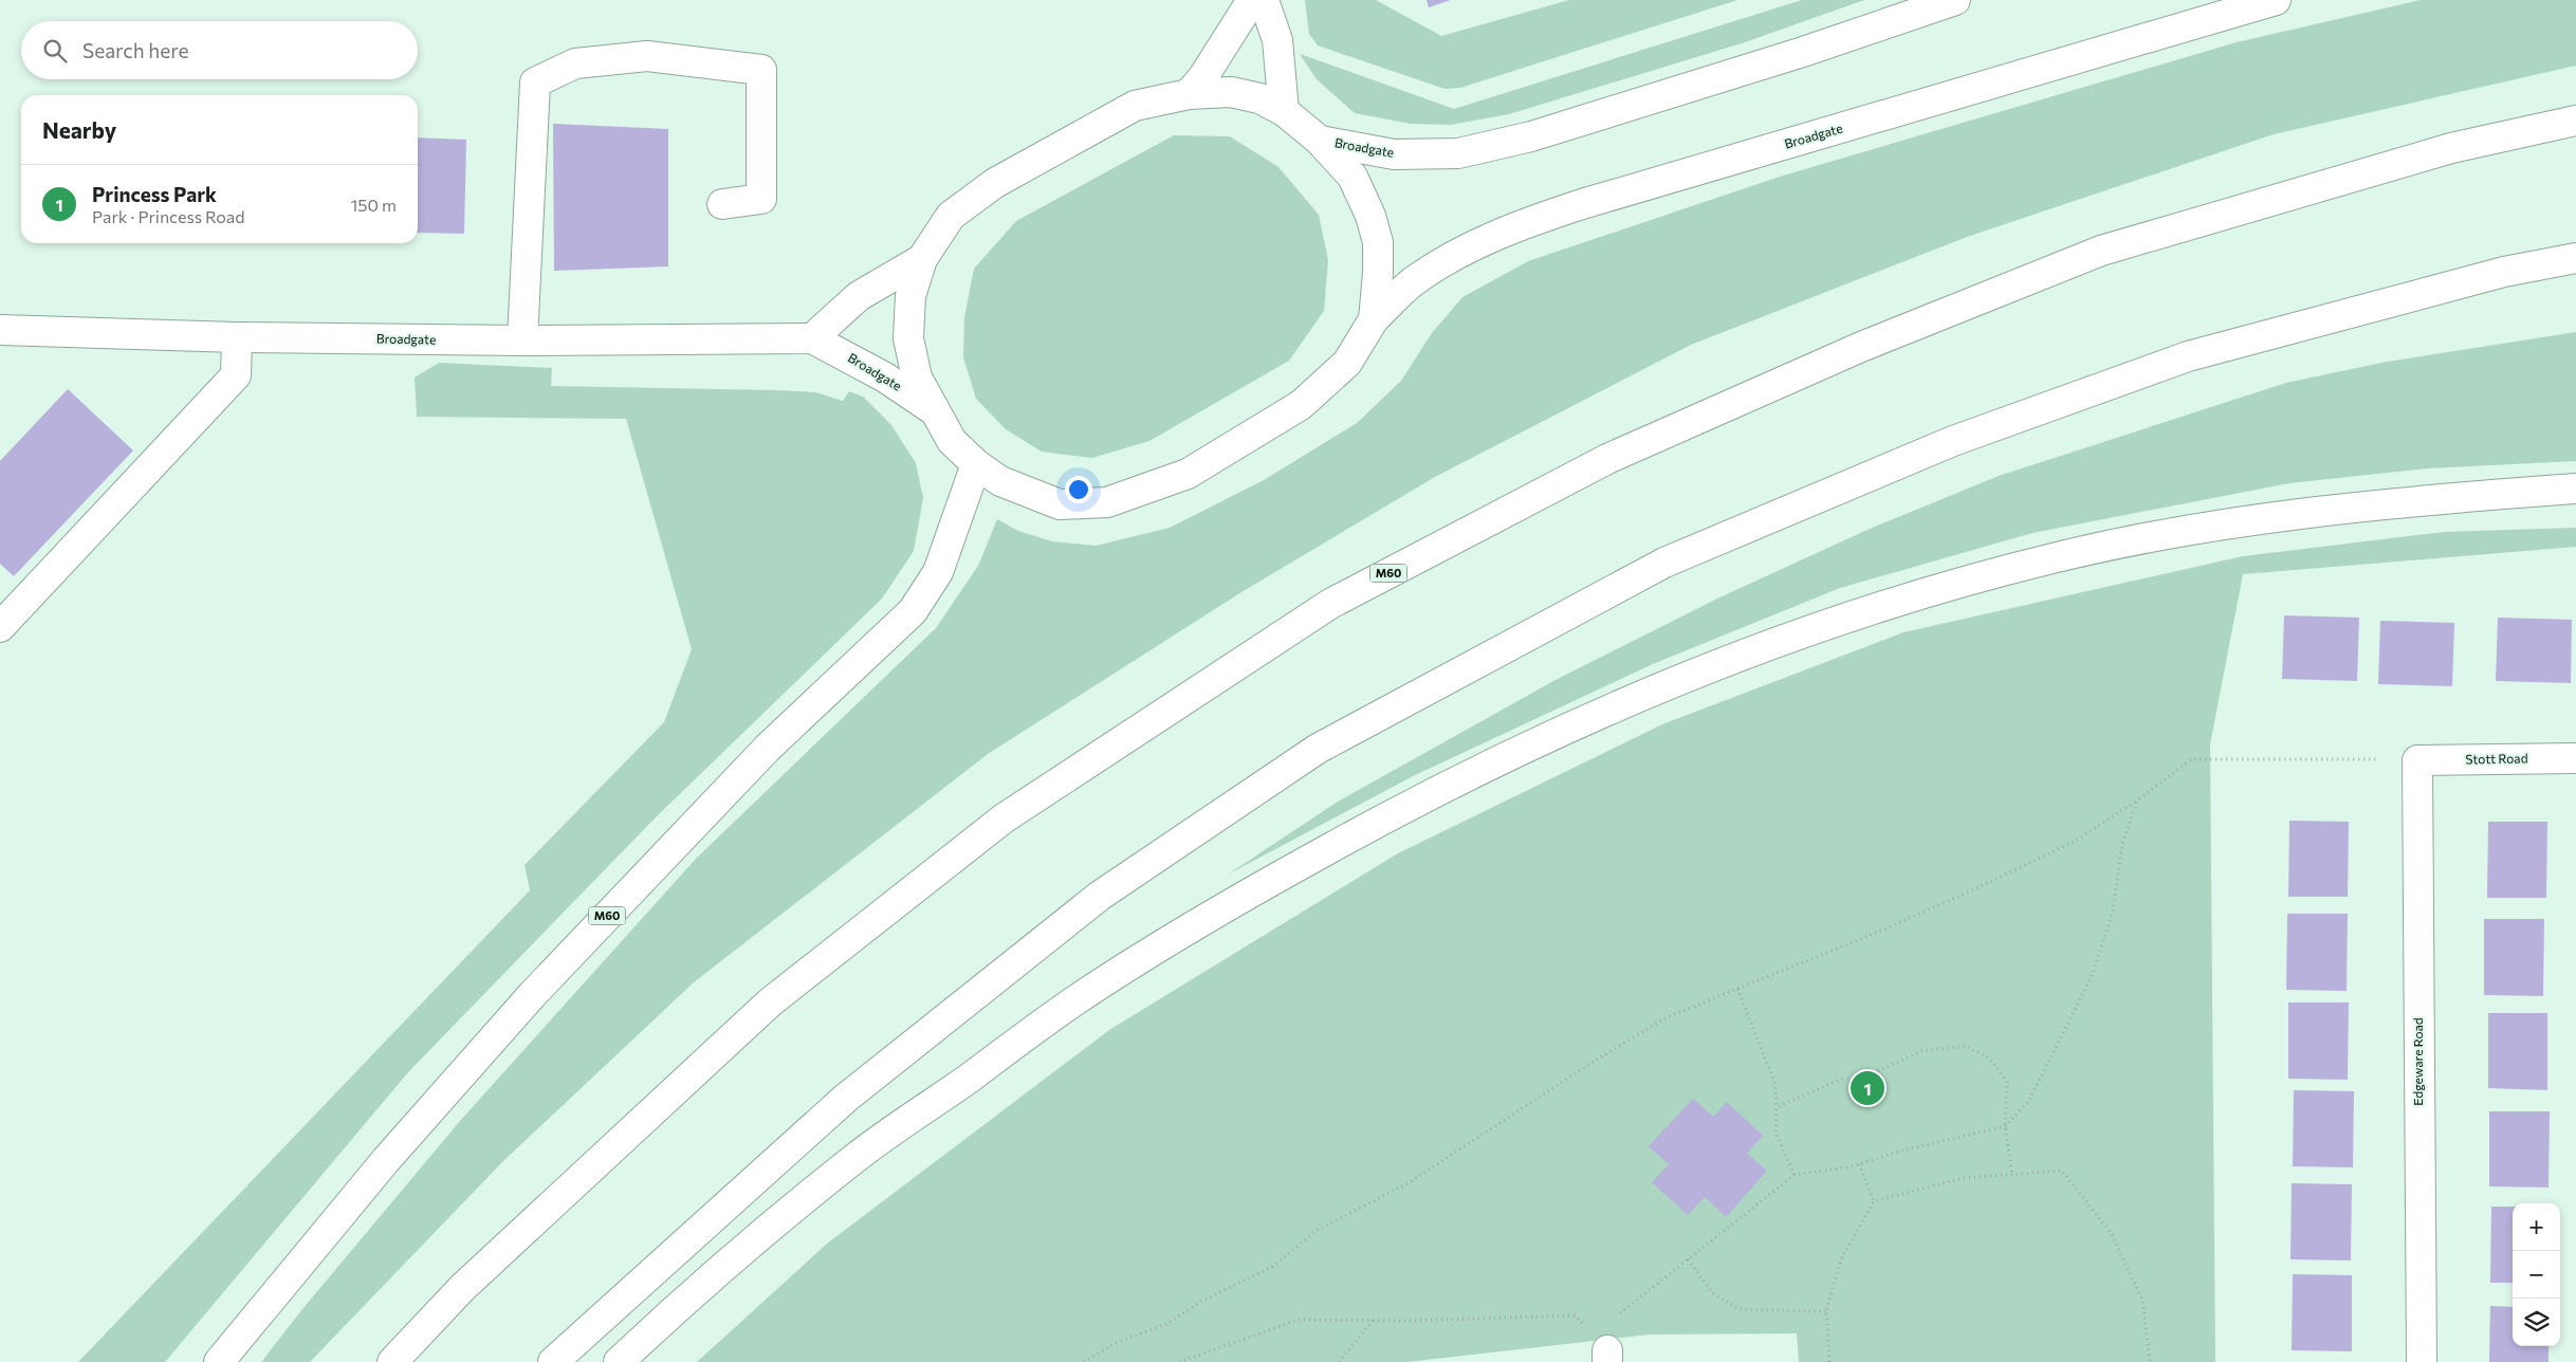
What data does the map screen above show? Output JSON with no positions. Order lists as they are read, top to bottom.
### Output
{
  "streets": {
    "main road": [
      "Broadgate",
      "M60",
      "Stott Road",
      "Edgeware Road"
    ]
  },
  "crossings": [
    ["Broadgate", "M60"],
    ["Stott Road", "Edgeware Road"]
  ],
  "page": {
    "search": "Search here",
    "heading": "Nearby",
    "list": [
      {
        "mark": "1",
        "name": "Princess Park",
        "note": "Park · Princess Road",
        "value": "150 m"
      }
    ],
    "pins": "1",
    "map_buttons": ["+", "−"]
  }
}
